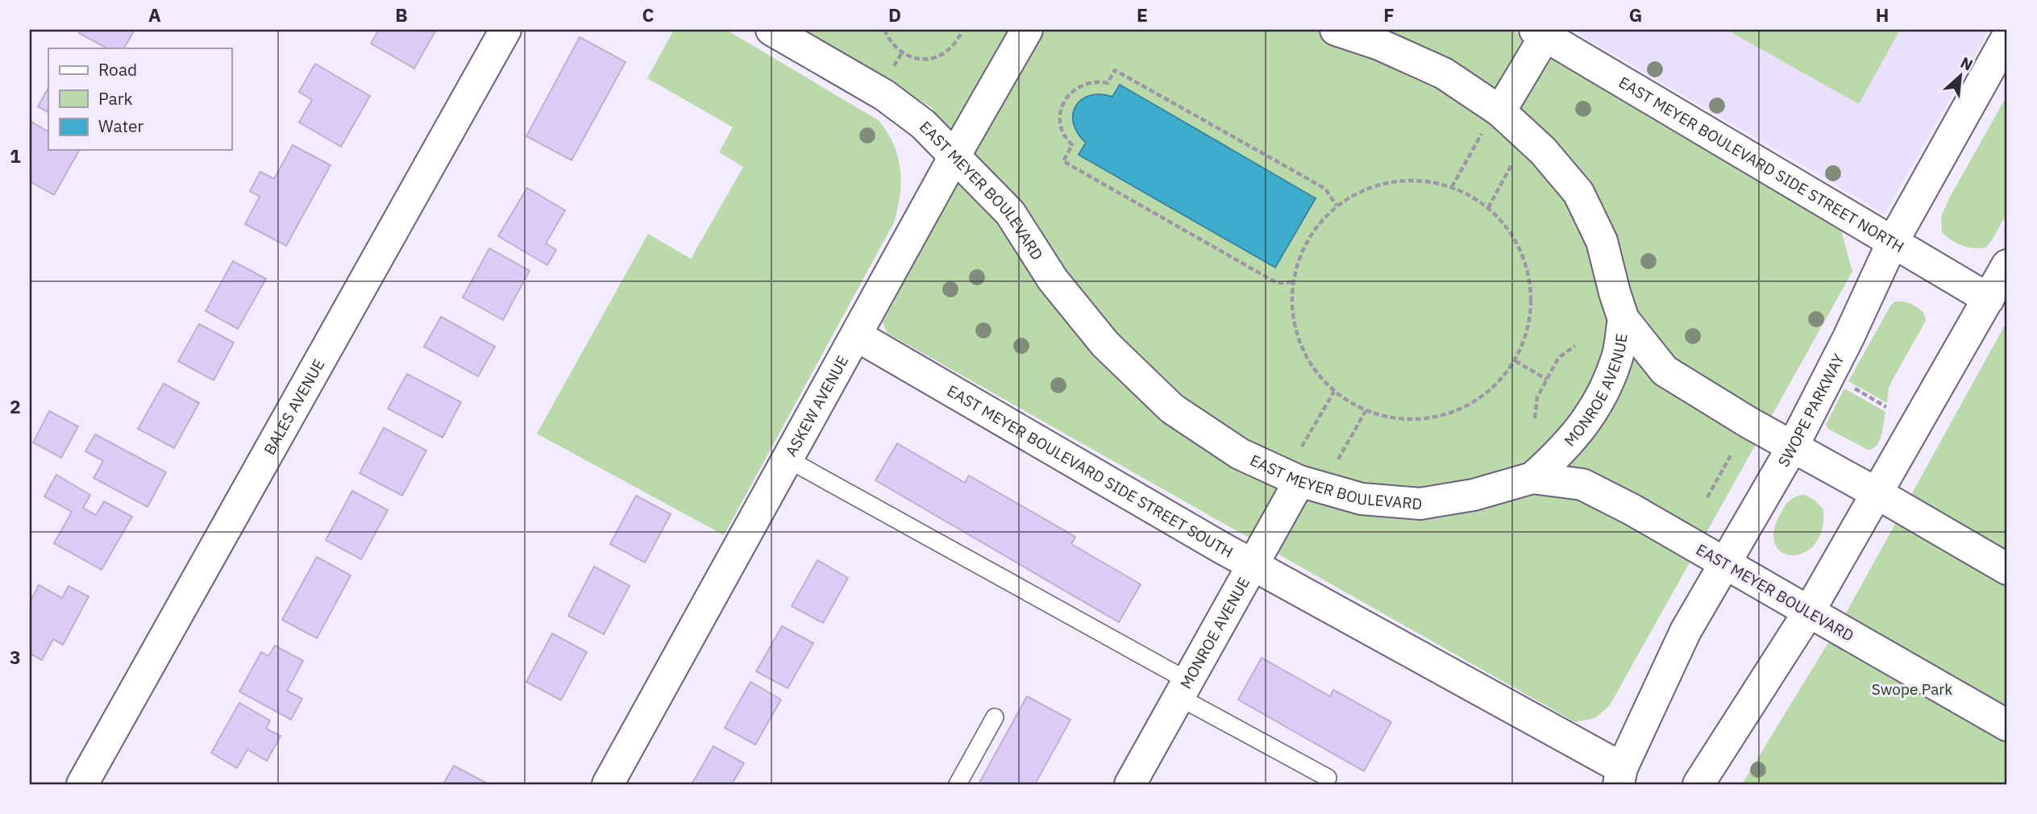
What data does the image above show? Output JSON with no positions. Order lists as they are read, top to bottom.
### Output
{
  "streets": {
    "street": [
      "EAST MEYER BOULEVARD SIDE STREET NORTH",
      "EAST MEYER BOULEVARD",
      "MONROE AVENUE",
      "ASKEW AVENUE",
      "BALES AVENUE",
      "SWOPE PARKWAY",
      "EAST MEYER BOULEVARD SIDE STREET SOUTH"
    ]
  },
  "crossings": [
    ["EAST MEYER BOULEVARD SIDE STREET NORTH", "SWOPE PARKWAY"],
    ["EAST MEYER BOULEVARD", "MONROE AVENUE"],
    ["EAST MEYER BOULEVARD", "ASKEW AVENUE"],
    ["EAST MEYER BOULEVARD", "SWOPE PARKWAY"],
    ["MONROE AVENUE", "EAST MEYER BOULEVARD SIDE STREET SOUTH"],
    ["ASKEW AVENUE", "EAST MEYER BOULEVARD SIDE STREET SOUTH"],
    ["SWOPE PARKWAY", "EAST MEYER BOULEVARD SIDE STREET SOUTH"]
  ],
  "parks": ["Swope Park"],
  "legend": ["Road", "Park", "Water"],
  "north": "top right",
  "grid": {
    "columns": [
      "A",
      "B",
      "C",
      "D",
      "E",
      "F",
      "G",
      "H"
    ],
    "rows": ["1", "2", "3"]
  }
}
